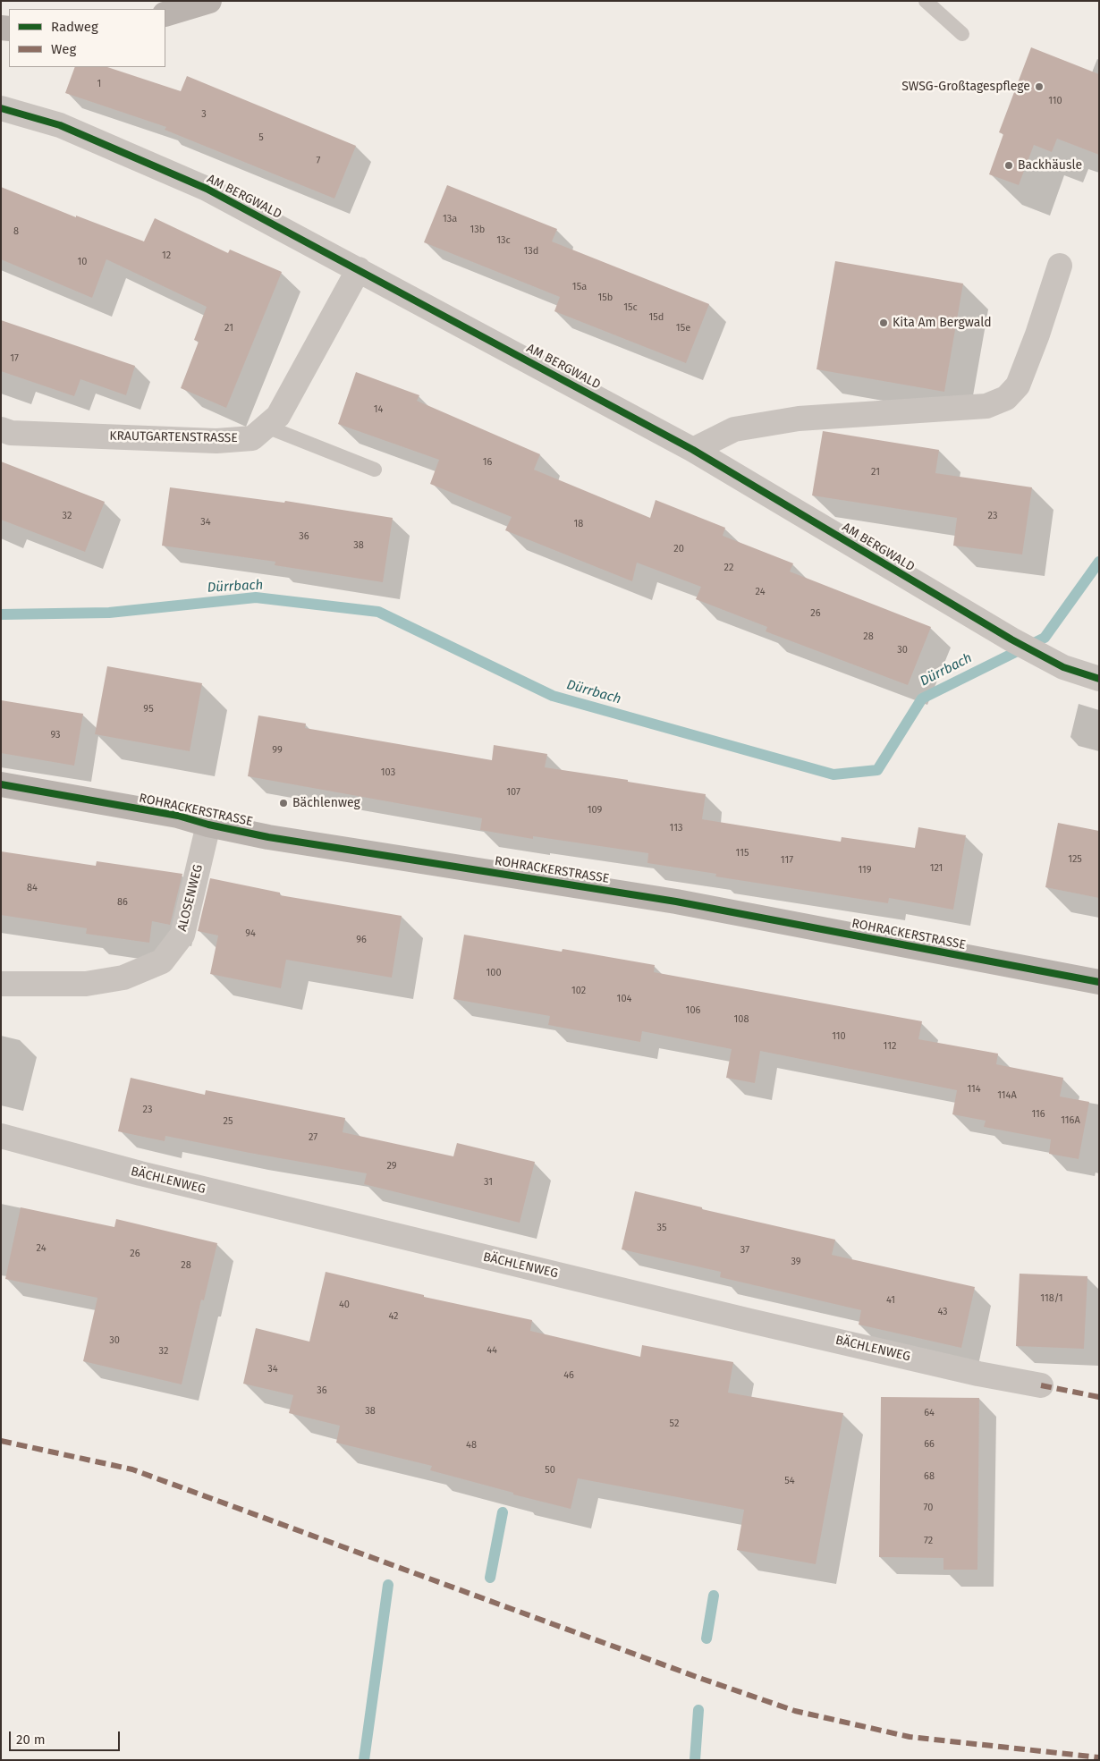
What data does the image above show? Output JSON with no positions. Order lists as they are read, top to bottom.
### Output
{
  "streets": {
    "street": [
      "AM BERGWALD",
      "KRAUTGARTENSTRASSE",
      "ROHRACKERSTRASSE",
      "ALOSENWEG",
      "BÄCHLENWEG"
    ]
  },
  "crossings": [
    ["AM BERGWALD", "KRAUTGARTENSTRASSE"],
    ["ROHRACKERSTRASSE", "ALOSENWEG"]
  ],
  "water": ["Dürrbach"],
  "places": [
    "SWSG-Großtagespflege",
    "Backhäusle",
    "Kita Am Bergwald",
    "Bächlenweg"
  ],
  "house_numbers": [
    "1",
    "110",
    "3",
    "5",
    "7",
    "13a",
    "13b",
    "8",
    "13c",
    "13d",
    "12",
    "10",
    "15a",
    "15b",
    "15c",
    "15d",
    "21",
    "15e",
    "17",
    "14",
    "16",
    "21",
    "32",
    "23",
    "34",
    "18",
    "36",
    "38",
    "20",
    "22",
    "24",
    "26",
    "28",
    "30",
    "95",
    "93",
    "99",
    "103",
    "107",
    "109",
    "113",
    "115",
    "125",
    "117",
    "121",
    "119",
    "84",
    "86",
    "94",
    "96",
    "100",
    "102",
    "104",
    "106",
    "108",
    "110",
    "112",
    "114",
    "114A",
    "23",
    "116",
    "116A",
    "25",
    "27",
    "29",
    "31",
    "35",
    "24",
    "37",
    "26",
    "39",
    "28",
    "118/1",
    "41",
    "40",
    "43",
    "42",
    "30",
    "44",
    "32",
    "34",
    "46",
    "36",
    "38",
    "64",
    "52",
    "66",
    "48",
    "50",
    "68",
    "54",
    "70",
    "72"
  ],
  "legend": ["Radweg", "Weg"],
  "scale_bar": "20 m"
}
